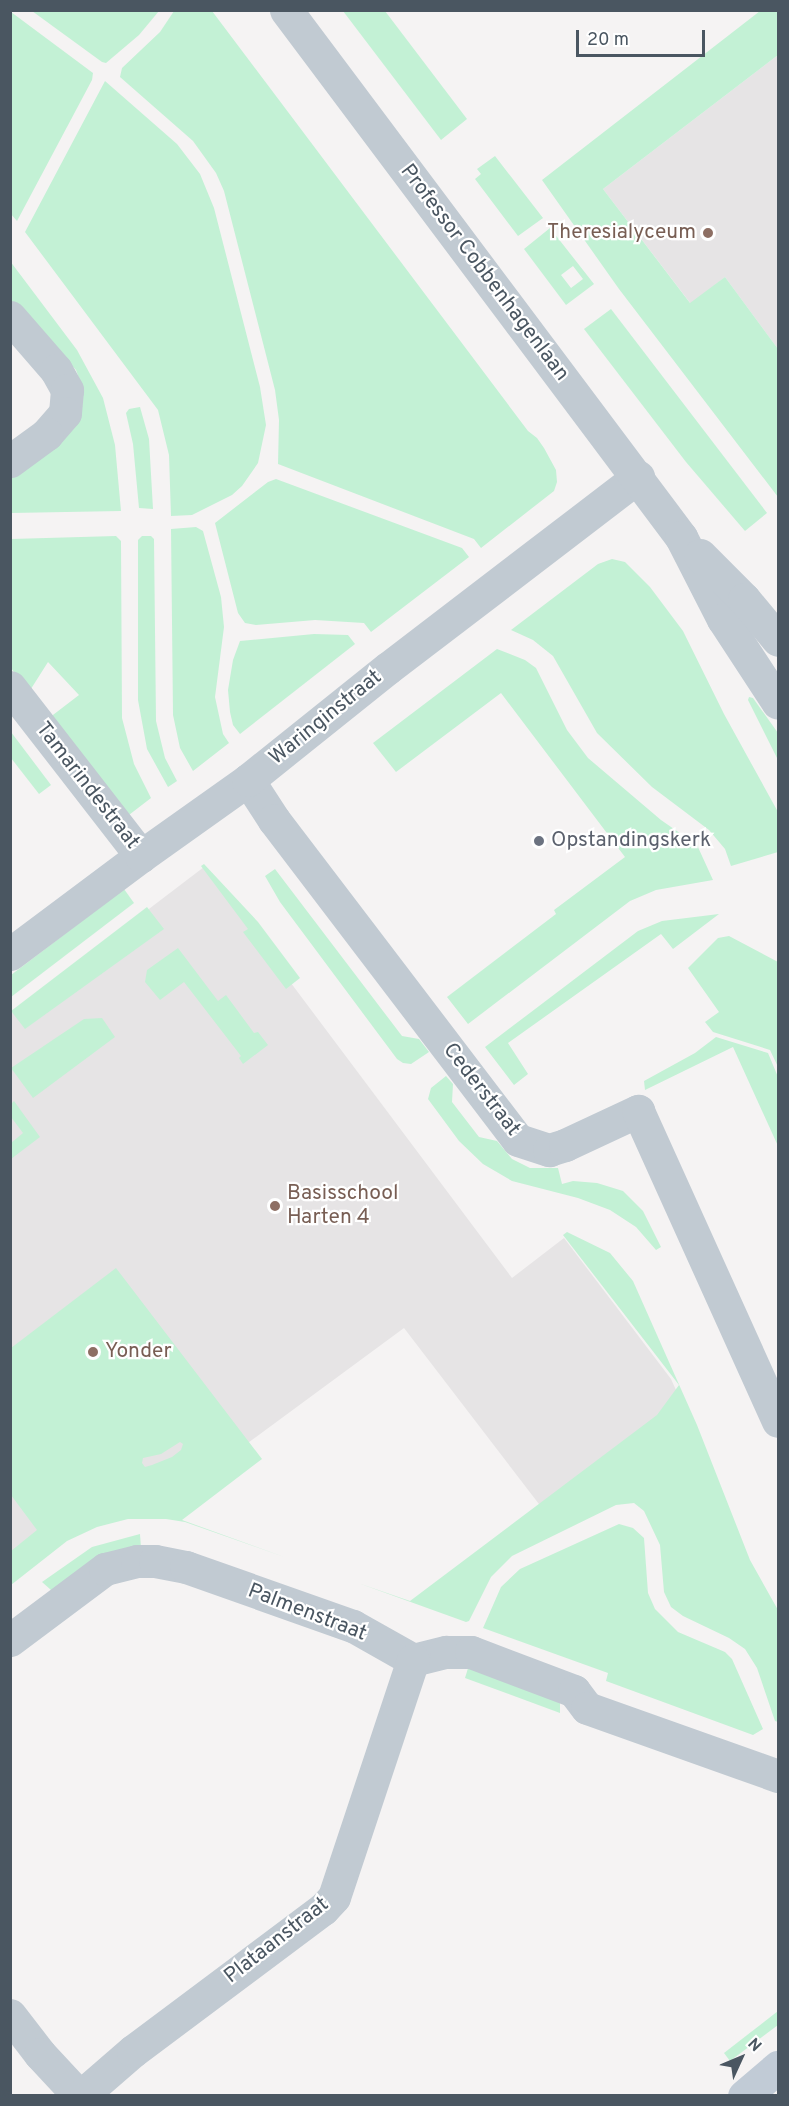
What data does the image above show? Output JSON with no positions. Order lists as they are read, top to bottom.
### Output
{
  "streets": {
    "street": [
      "Professor Cobbenhagenlaan",
      "Waringinstraat",
      "Tamarindestraat",
      "Cederstraat",
      "Palmenstraat",
      "Plataanstraat"
    ]
  },
  "crossings": [
    ["Professor Cobbenhagenlaan", "Waringinstraat"],
    ["Waringinstraat", "Tamarindestraat"],
    ["Waringinstraat", "Cederstraat"],
    ["Palmenstraat", "Plataanstraat"]
  ],
  "places": [
    "Theresialyceum",
    "Opstandingskerk",
    "Basisschool Harten 4",
    "Yonder"
  ],
  "scale_bar": "20 m",
  "north": "top right"
}
